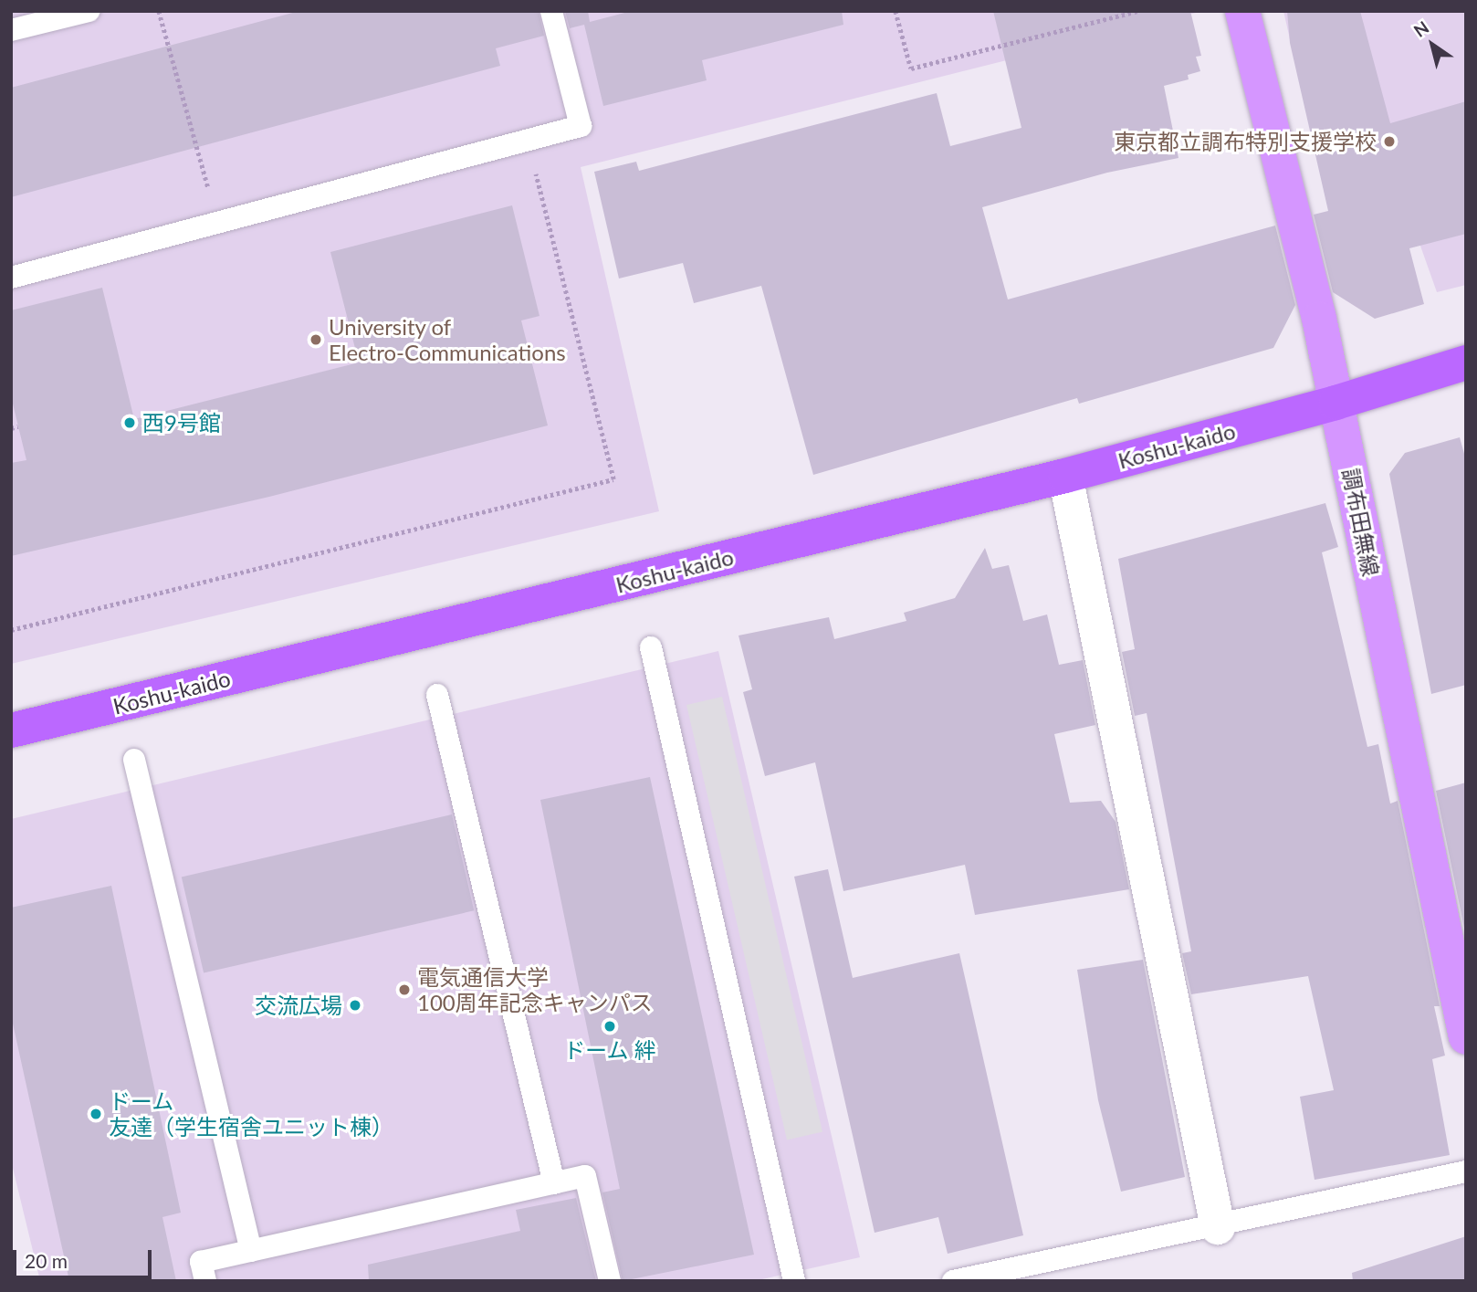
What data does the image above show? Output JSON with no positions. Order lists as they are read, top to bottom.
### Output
{
  "streets": {
    "highway": ["Koshu-kaido"],
    "main road": ["調布田無線"]
  },
  "crossings": [
    ["Koshu-kaido", "調布田無線"]
  ],
  "places": [
    "東京都立調布特別支援学校",
    "University of Electro-Communications",
    "西9号館",
    "電気通信大学 100周年記念キャンパス",
    "交流広場",
    "ドーム 絆",
    "ドーム 友達（学生宿舎ユニット棟）"
  ],
  "scale_bar": "20 m",
  "north": "top left"
}
